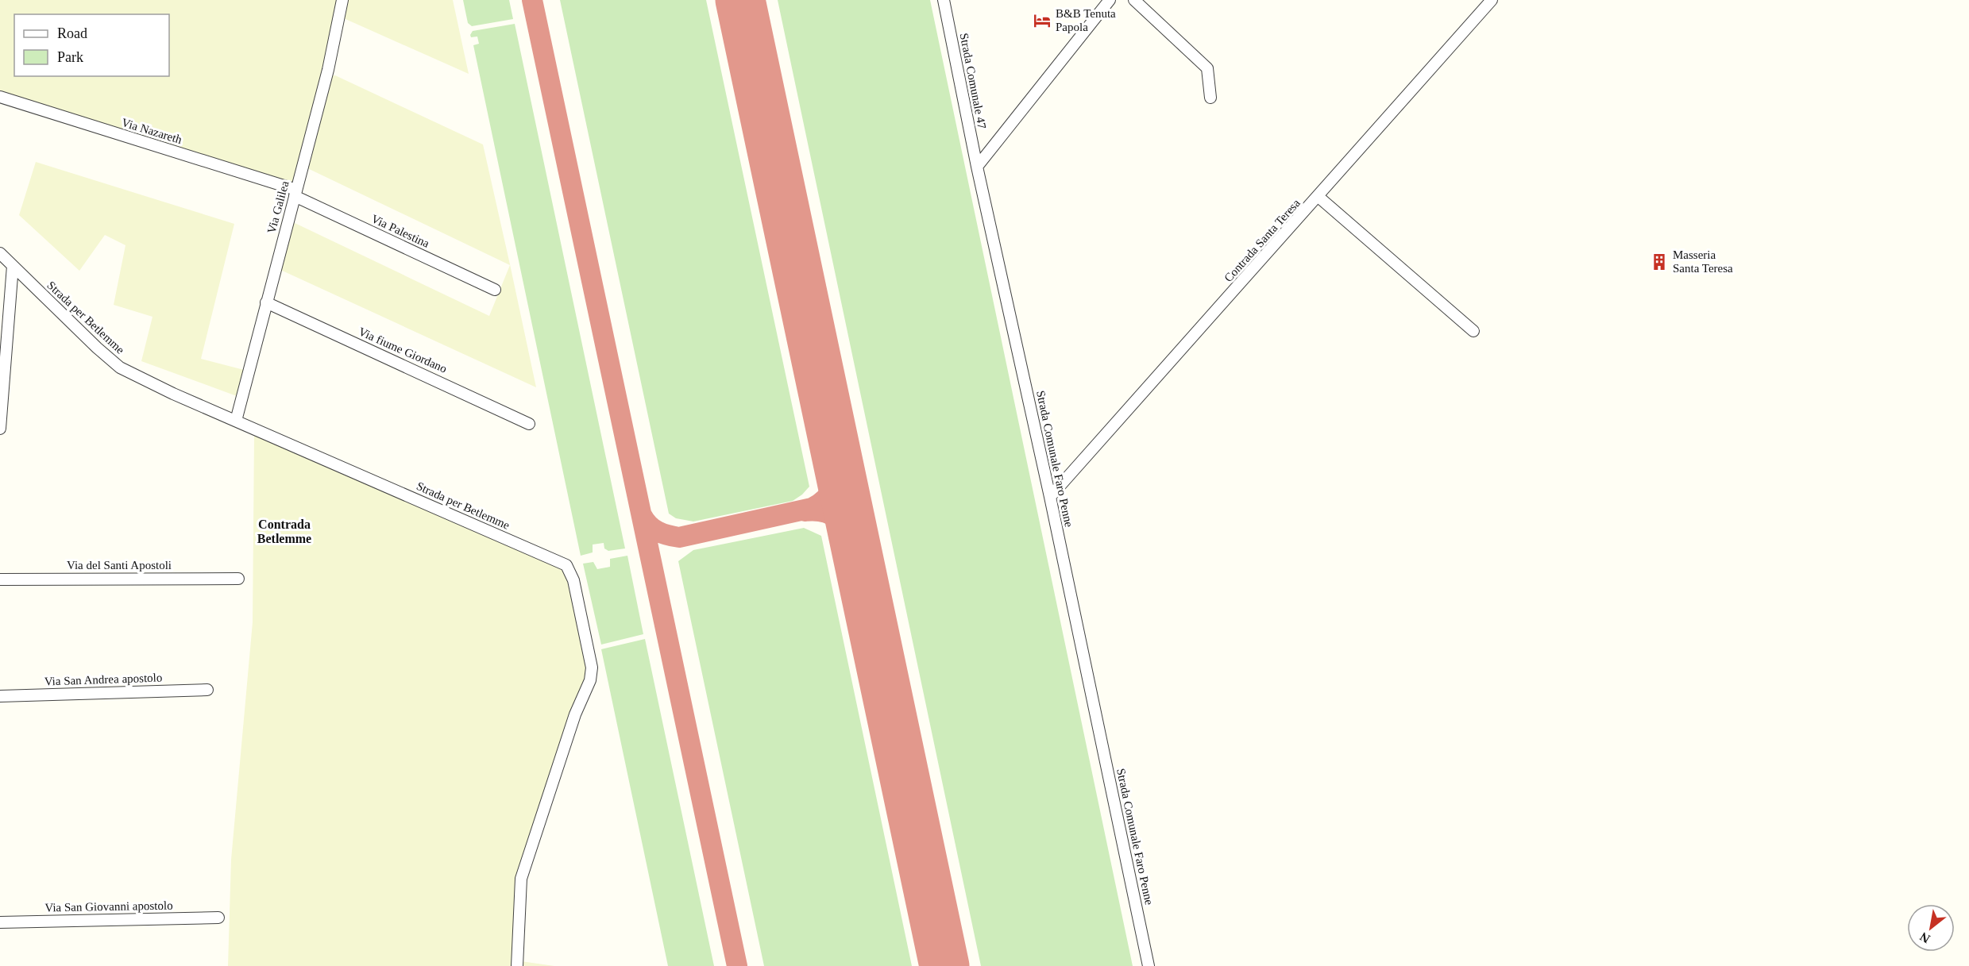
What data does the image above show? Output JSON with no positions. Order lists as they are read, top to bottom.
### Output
{
  "streets": {
    "street": [
      "Strada Comunale 47",
      "Via Nazareth",
      "Via Galilea",
      "Via Palestina",
      "Contrada Santa Teresa",
      "Strada per Betlemme",
      "Via fiume Giordano",
      "Strada Comunale Faro Penne",
      "Via del Santi Apostoli",
      "Via San Andrea apostolo",
      "Via San Giovanni apostolo"
    ]
  },
  "crossings": [
    ["Strada Comunale 47", "Strada Comunale Faro Penne"],
    ["Via Nazareth", "Via Galilea"],
    ["Via Nazareth", "Via Palestina"],
    ["Via Galilea", "Via Palestina"],
    ["Via Galilea", "Strada per Betlemme"],
    ["Via Galilea", "Via fiume Giordano"],
    ["Contrada Santa Teresa", "Strada Comunale Faro Penne"]
  ],
  "districts": ["Contrada Betlemme"],
  "places": {
    "hotel": ["B&B Tenuta Papola"],
    "building": ["Masseria Santa Teresa"]
  },
  "legend": ["Road", "Park"],
  "north": "bottom left"
}
